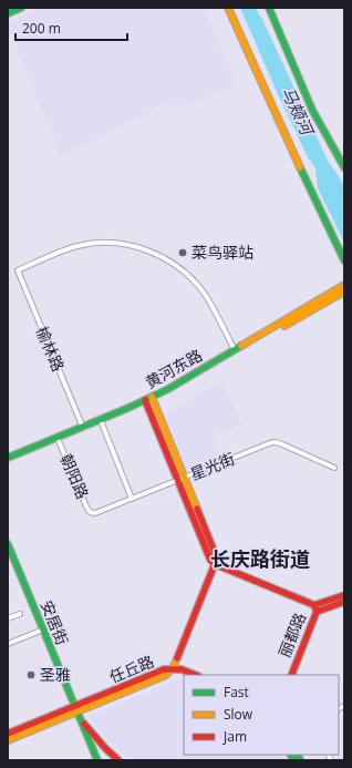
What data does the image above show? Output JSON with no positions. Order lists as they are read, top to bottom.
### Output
{
  "streets": {
    "street": [
      "榆林路",
      "黄河东路",
      "星光街",
      "朝阳路",
      "安居街",
      "丽都路",
      "任丘路"
    ]
  },
  "crossings": [
    ["榆林路", "黄河东路"],
    ["黄河东路", "朝阳路"],
    ["星光街", "朝阳路"],
    ["安居街", "任丘路"]
  ],
  "districts": ["长庆路街道"],
  "water": ["马颊河"],
  "places": ["菜鸟驿站", "圣雅"],
  "legend": ["Fast", "Slow", "Jam"],
  "scale_bar": "200 m"
}
